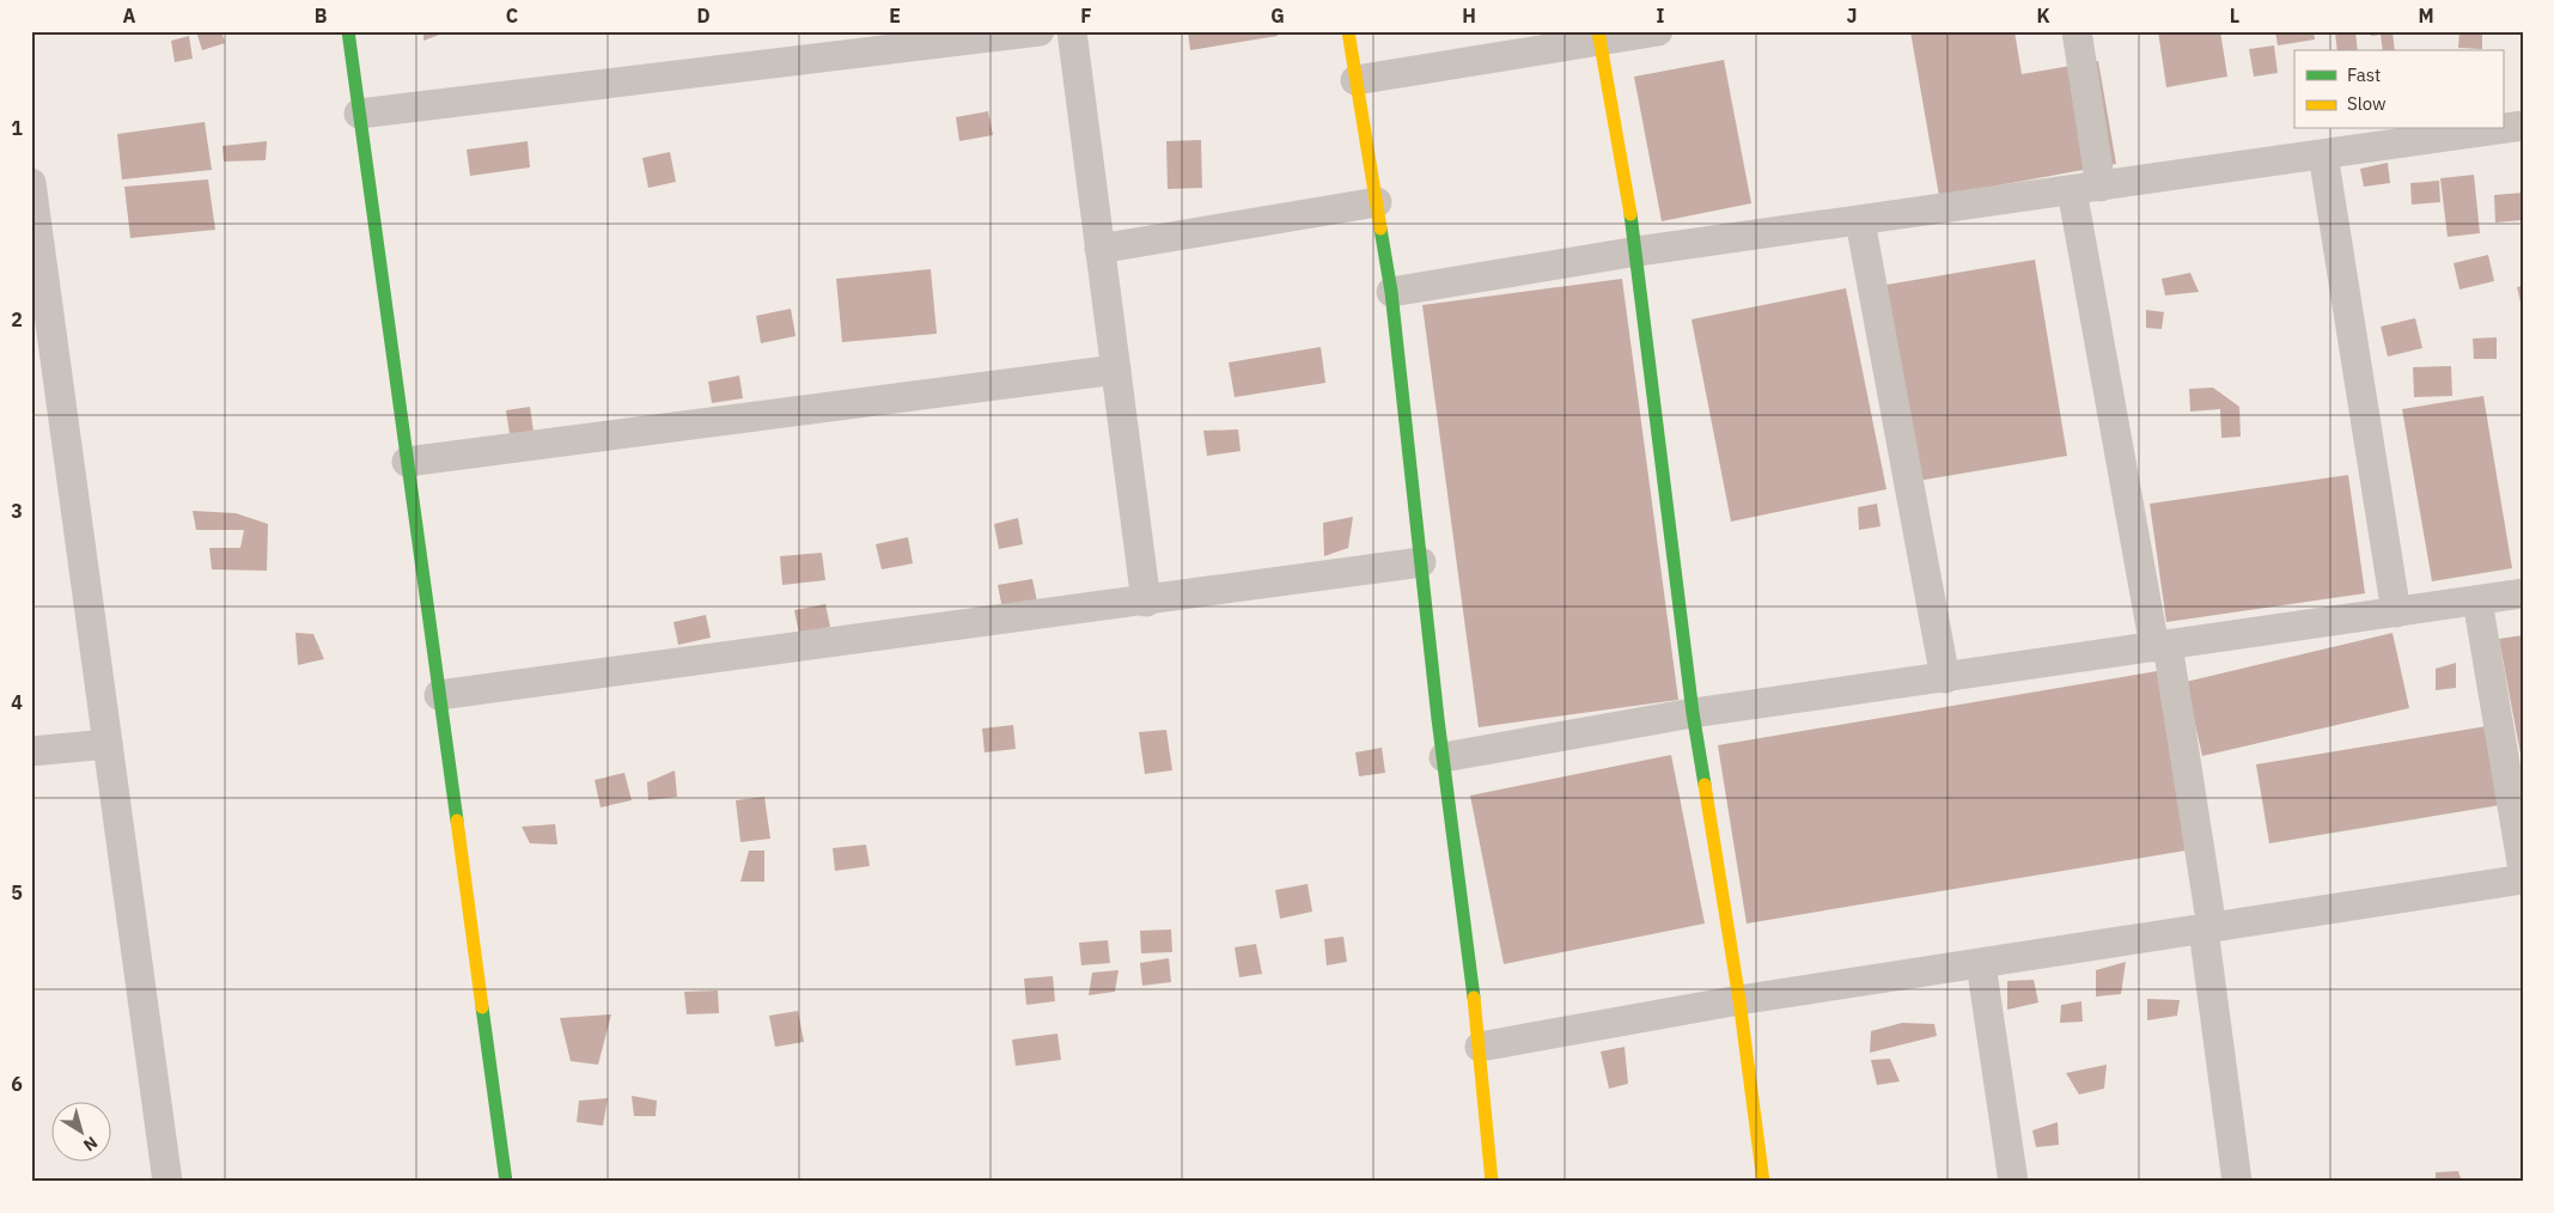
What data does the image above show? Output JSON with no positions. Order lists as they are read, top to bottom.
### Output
{
  "legend": ["Fast", "Slow"],
  "north": "bottom right",
  "grid": {
    "columns": [
      "A",
      "B",
      "C",
      "D",
      "E",
      "F",
      "G",
      "H",
      "I",
      "J",
      "K",
      "L",
      "M"
    ],
    "rows": [
      "1",
      "2",
      "3",
      "4",
      "5",
      "6"
    ]
  }
}
